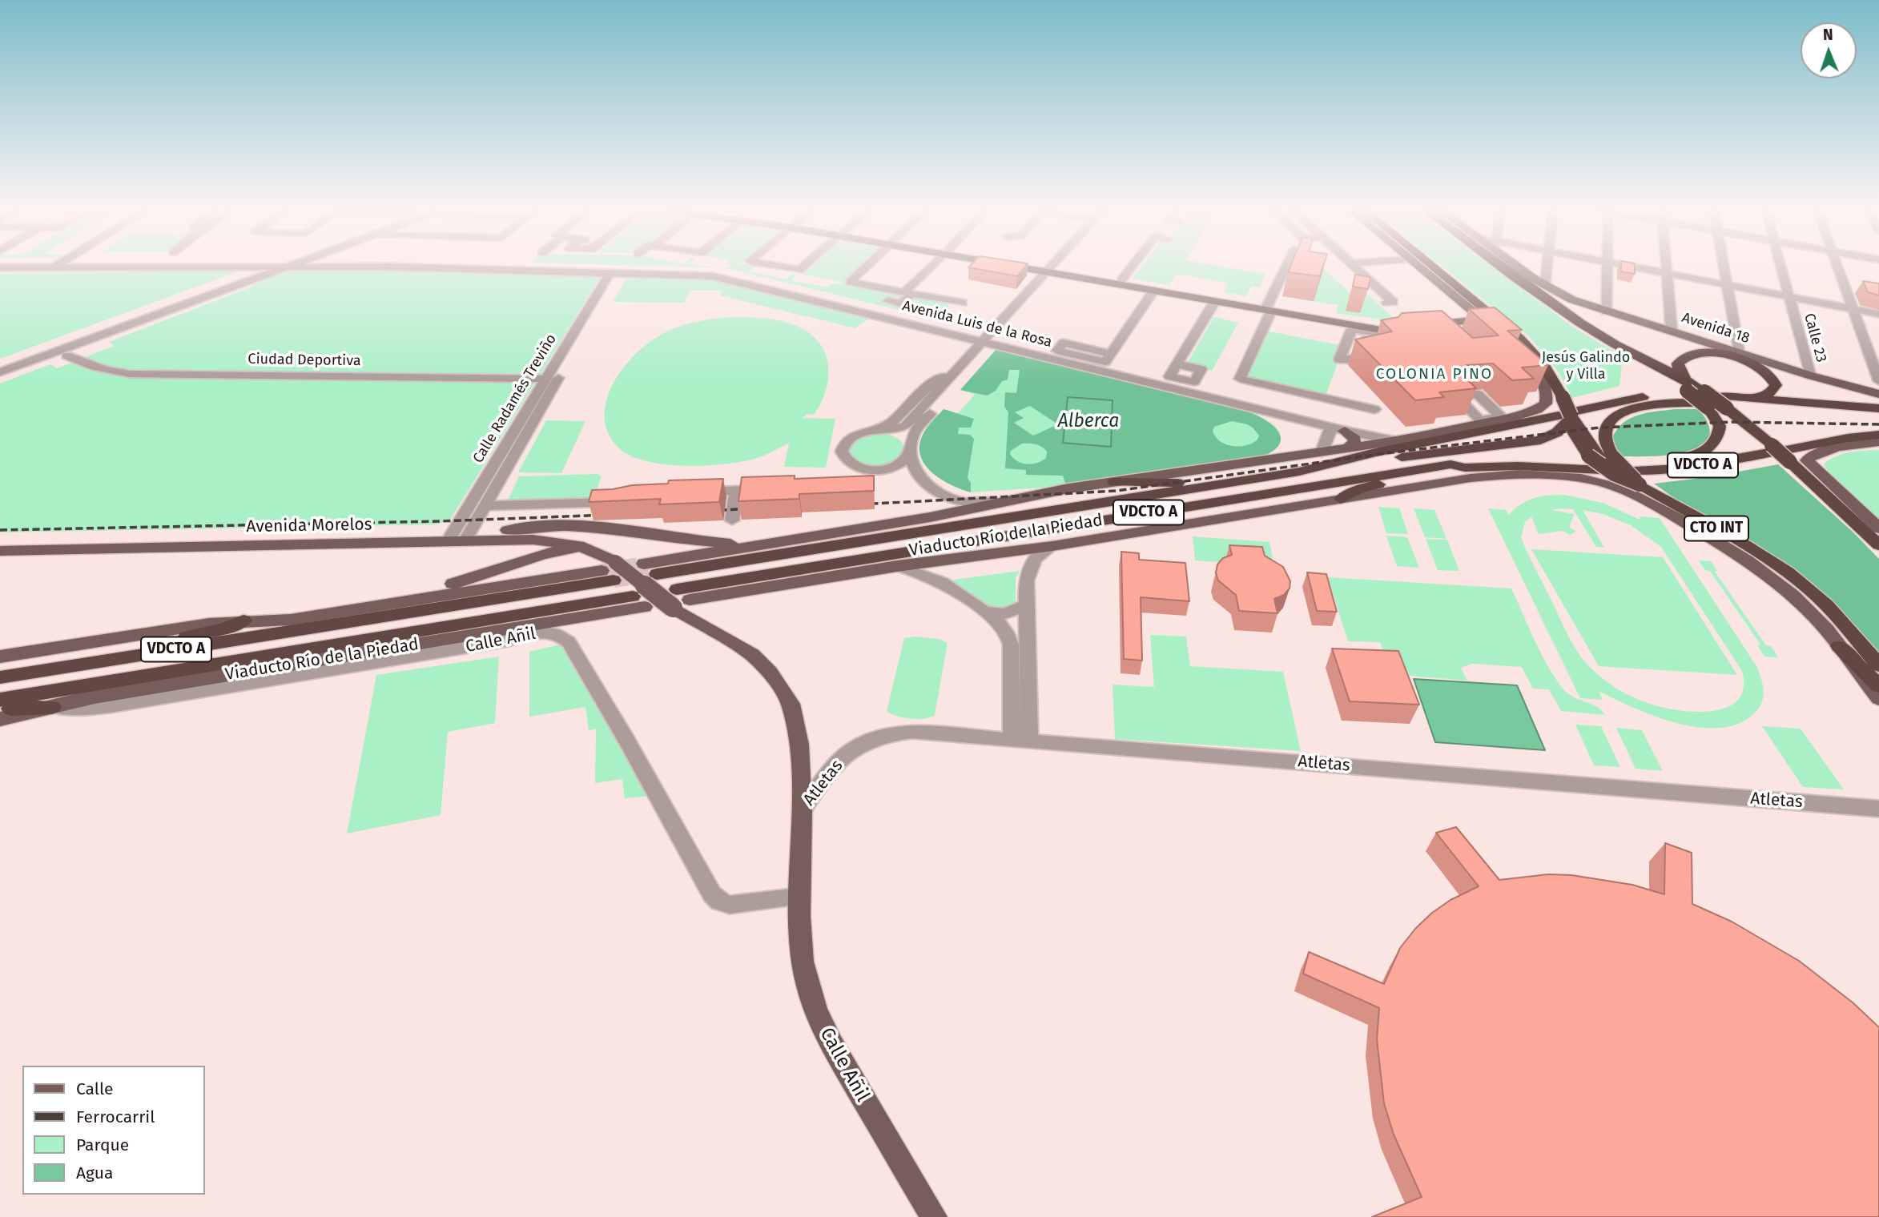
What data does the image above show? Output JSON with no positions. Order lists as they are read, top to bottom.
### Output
{
  "streets": {
    "highway": ["VDCTO A", "CTO INT", "Viaducto Río de la Piedad"],
    "main road": ["Avenida 18", "Avenida Morelos", "Calle Añil"],
    "street": [
      "Avenida Luis de la Rosa",
      "Calle 23",
      "Ciudad Deportiva",
      "Calle Radamés Treviño",
      "Atletas"
    ]
  },
  "crossings": [
    ["Avenida Luis de la Rosa", "Calle Radamés Treviño"],
    ["Avenida Luis de la Rosa", "Viaducto Río de la Piedad"],
    ["Avenida 18", "Calle 23"],
    ["Ciudad Deportiva", "Calle Radamés Treviño"],
    ["Calle Radamés Treviño", "Avenida Morelos"],
    ["Avenida Morelos", "Viaducto Río de la Piedad"],
    ["Avenida Morelos", "Calle Añil"],
    ["CTO INT", "Viaducto Río de la Piedad"],
    ["Viaducto Río de la Piedad", "Calle Añil"],
    ["Calle Añil", "Atletas"]
  ],
  "districts": ["COLONIA PINO"],
  "water": ["Alberca"],
  "parks": ["Jesús Galindo y Villa"],
  "legend": [
    "Calle",
    "Ferrocarril",
    "Parque",
    "Agua"
  ],
  "north": "top"
}
